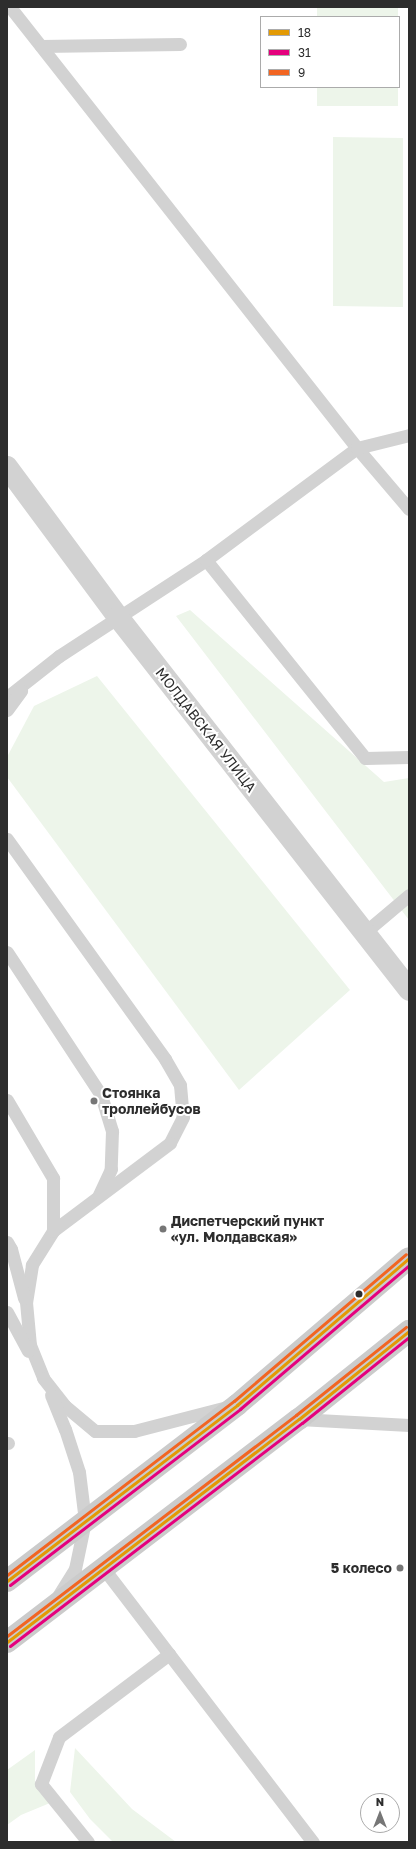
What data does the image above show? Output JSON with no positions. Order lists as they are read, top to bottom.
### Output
{
  "streets": {
    "street": ["МОЛДАВСКАЯ УЛИЦА"]
  },
  "places": ["Стоянка троллейбусов", "Диспетчерский пункт «ул. Молдавская»", "5 колесо"],
  "lines": ["transit line 9", "transit line 18", "transit line 31"],
  "legend": ["18", "31", "9"],
  "north": "top"
}
